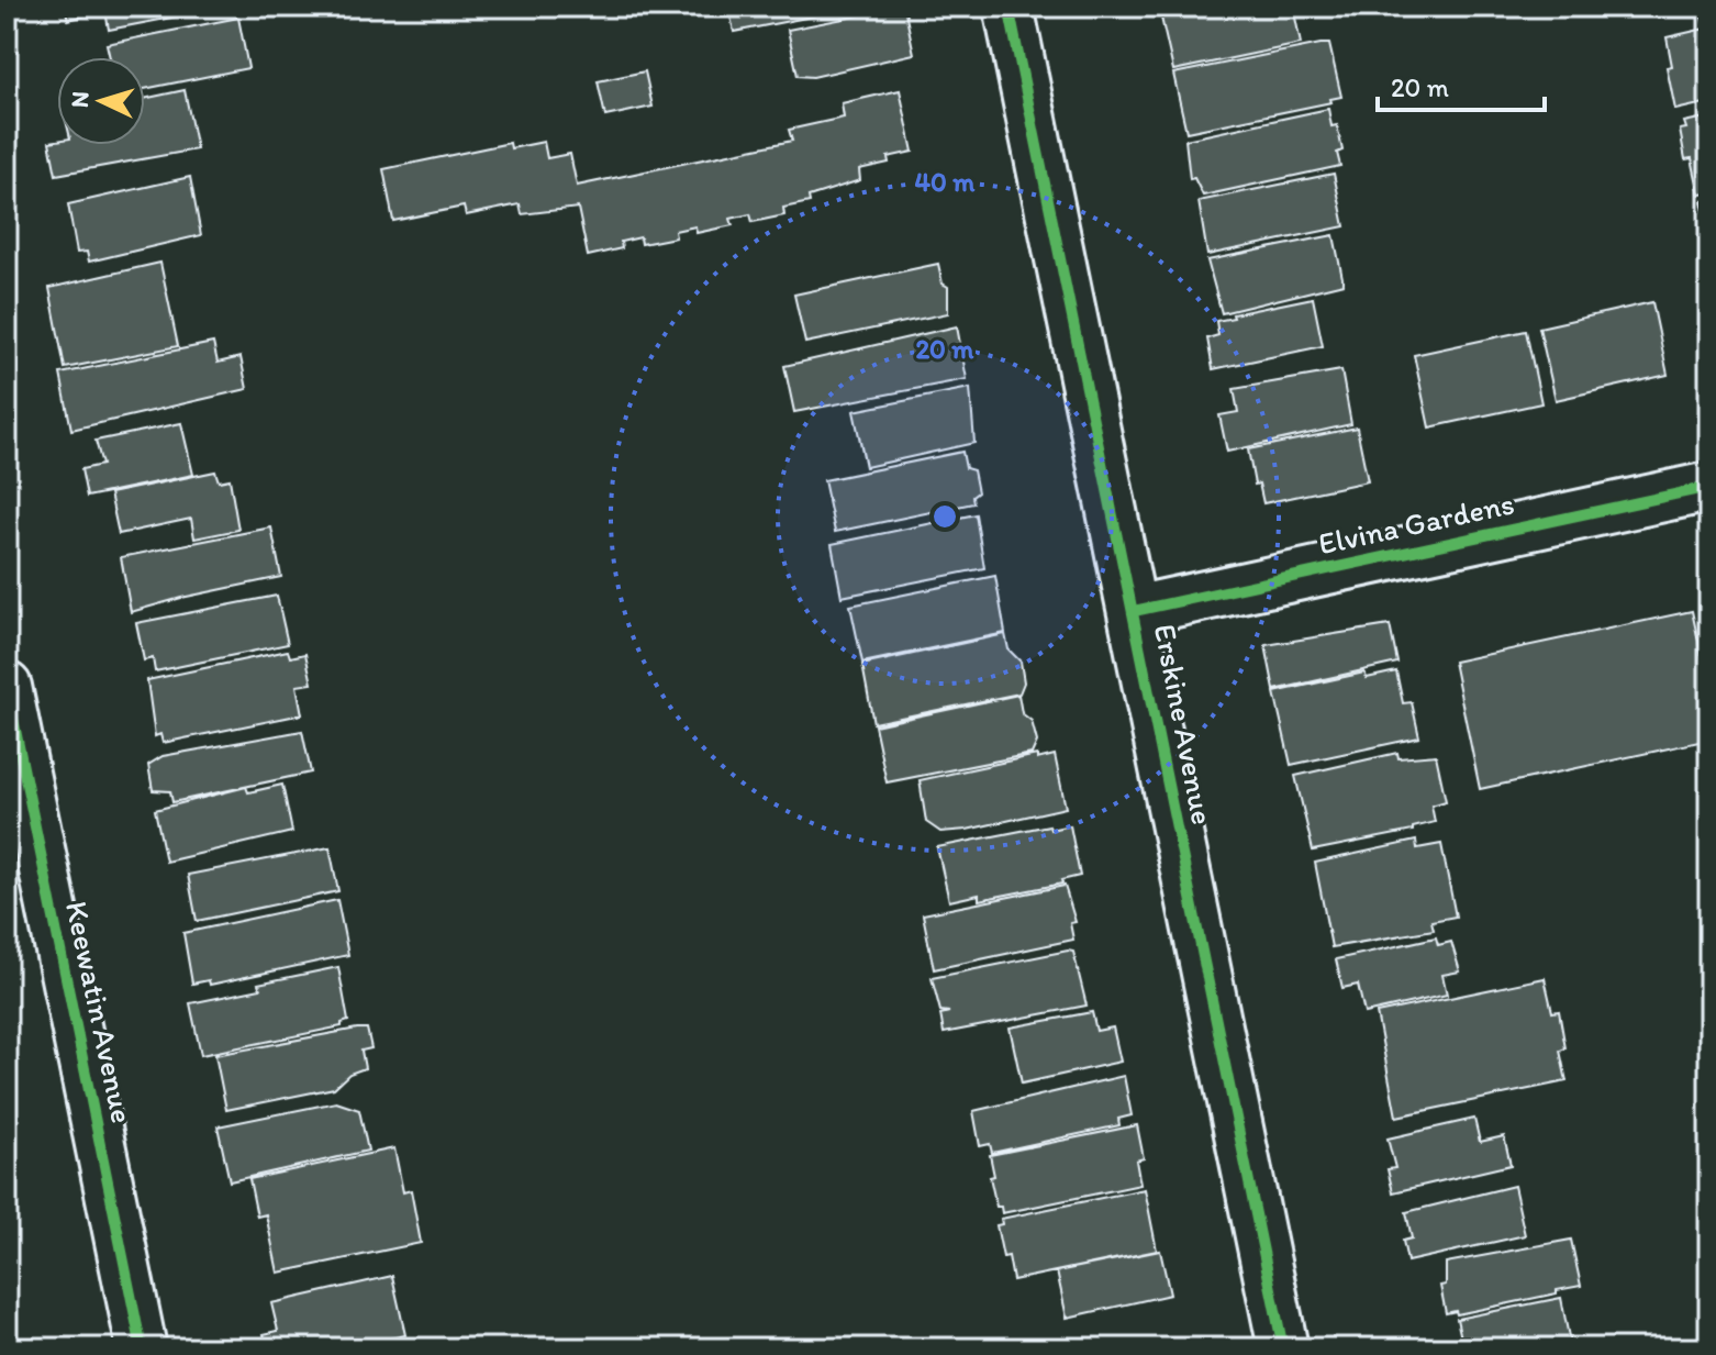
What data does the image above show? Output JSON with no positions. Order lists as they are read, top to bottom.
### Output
{
  "streets": {
    "street": ["Elvina Gardens", "Erskine Avenue", "Keewatin Avenue"]
  },
  "crossings": [
    ["Elvina Gardens", "Erskine Avenue"]
  ],
  "scale_bar": "20 m",
  "north": "left",
  "rings": ["40 m", "20 m"]
}
